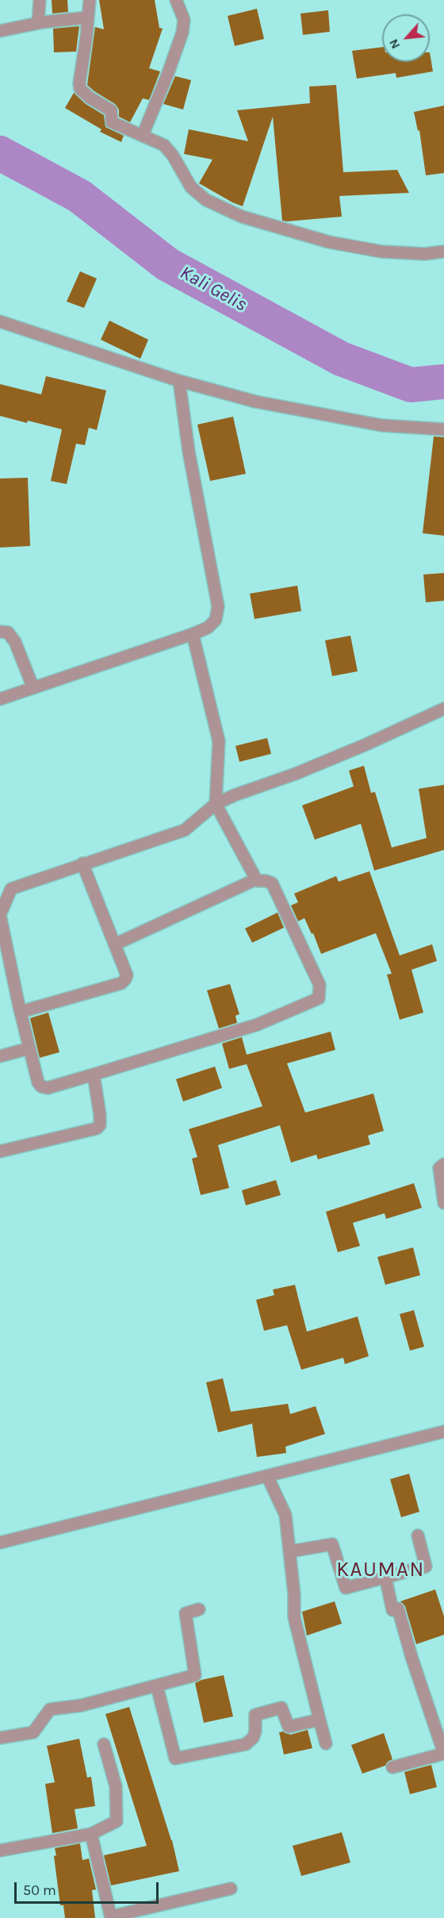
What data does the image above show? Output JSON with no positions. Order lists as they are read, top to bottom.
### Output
{
  "districts": ["KAUMAN"],
  "water": ["Kali Gelis"],
  "scale_bar": "50 m",
  "north": "bottom left"
}
